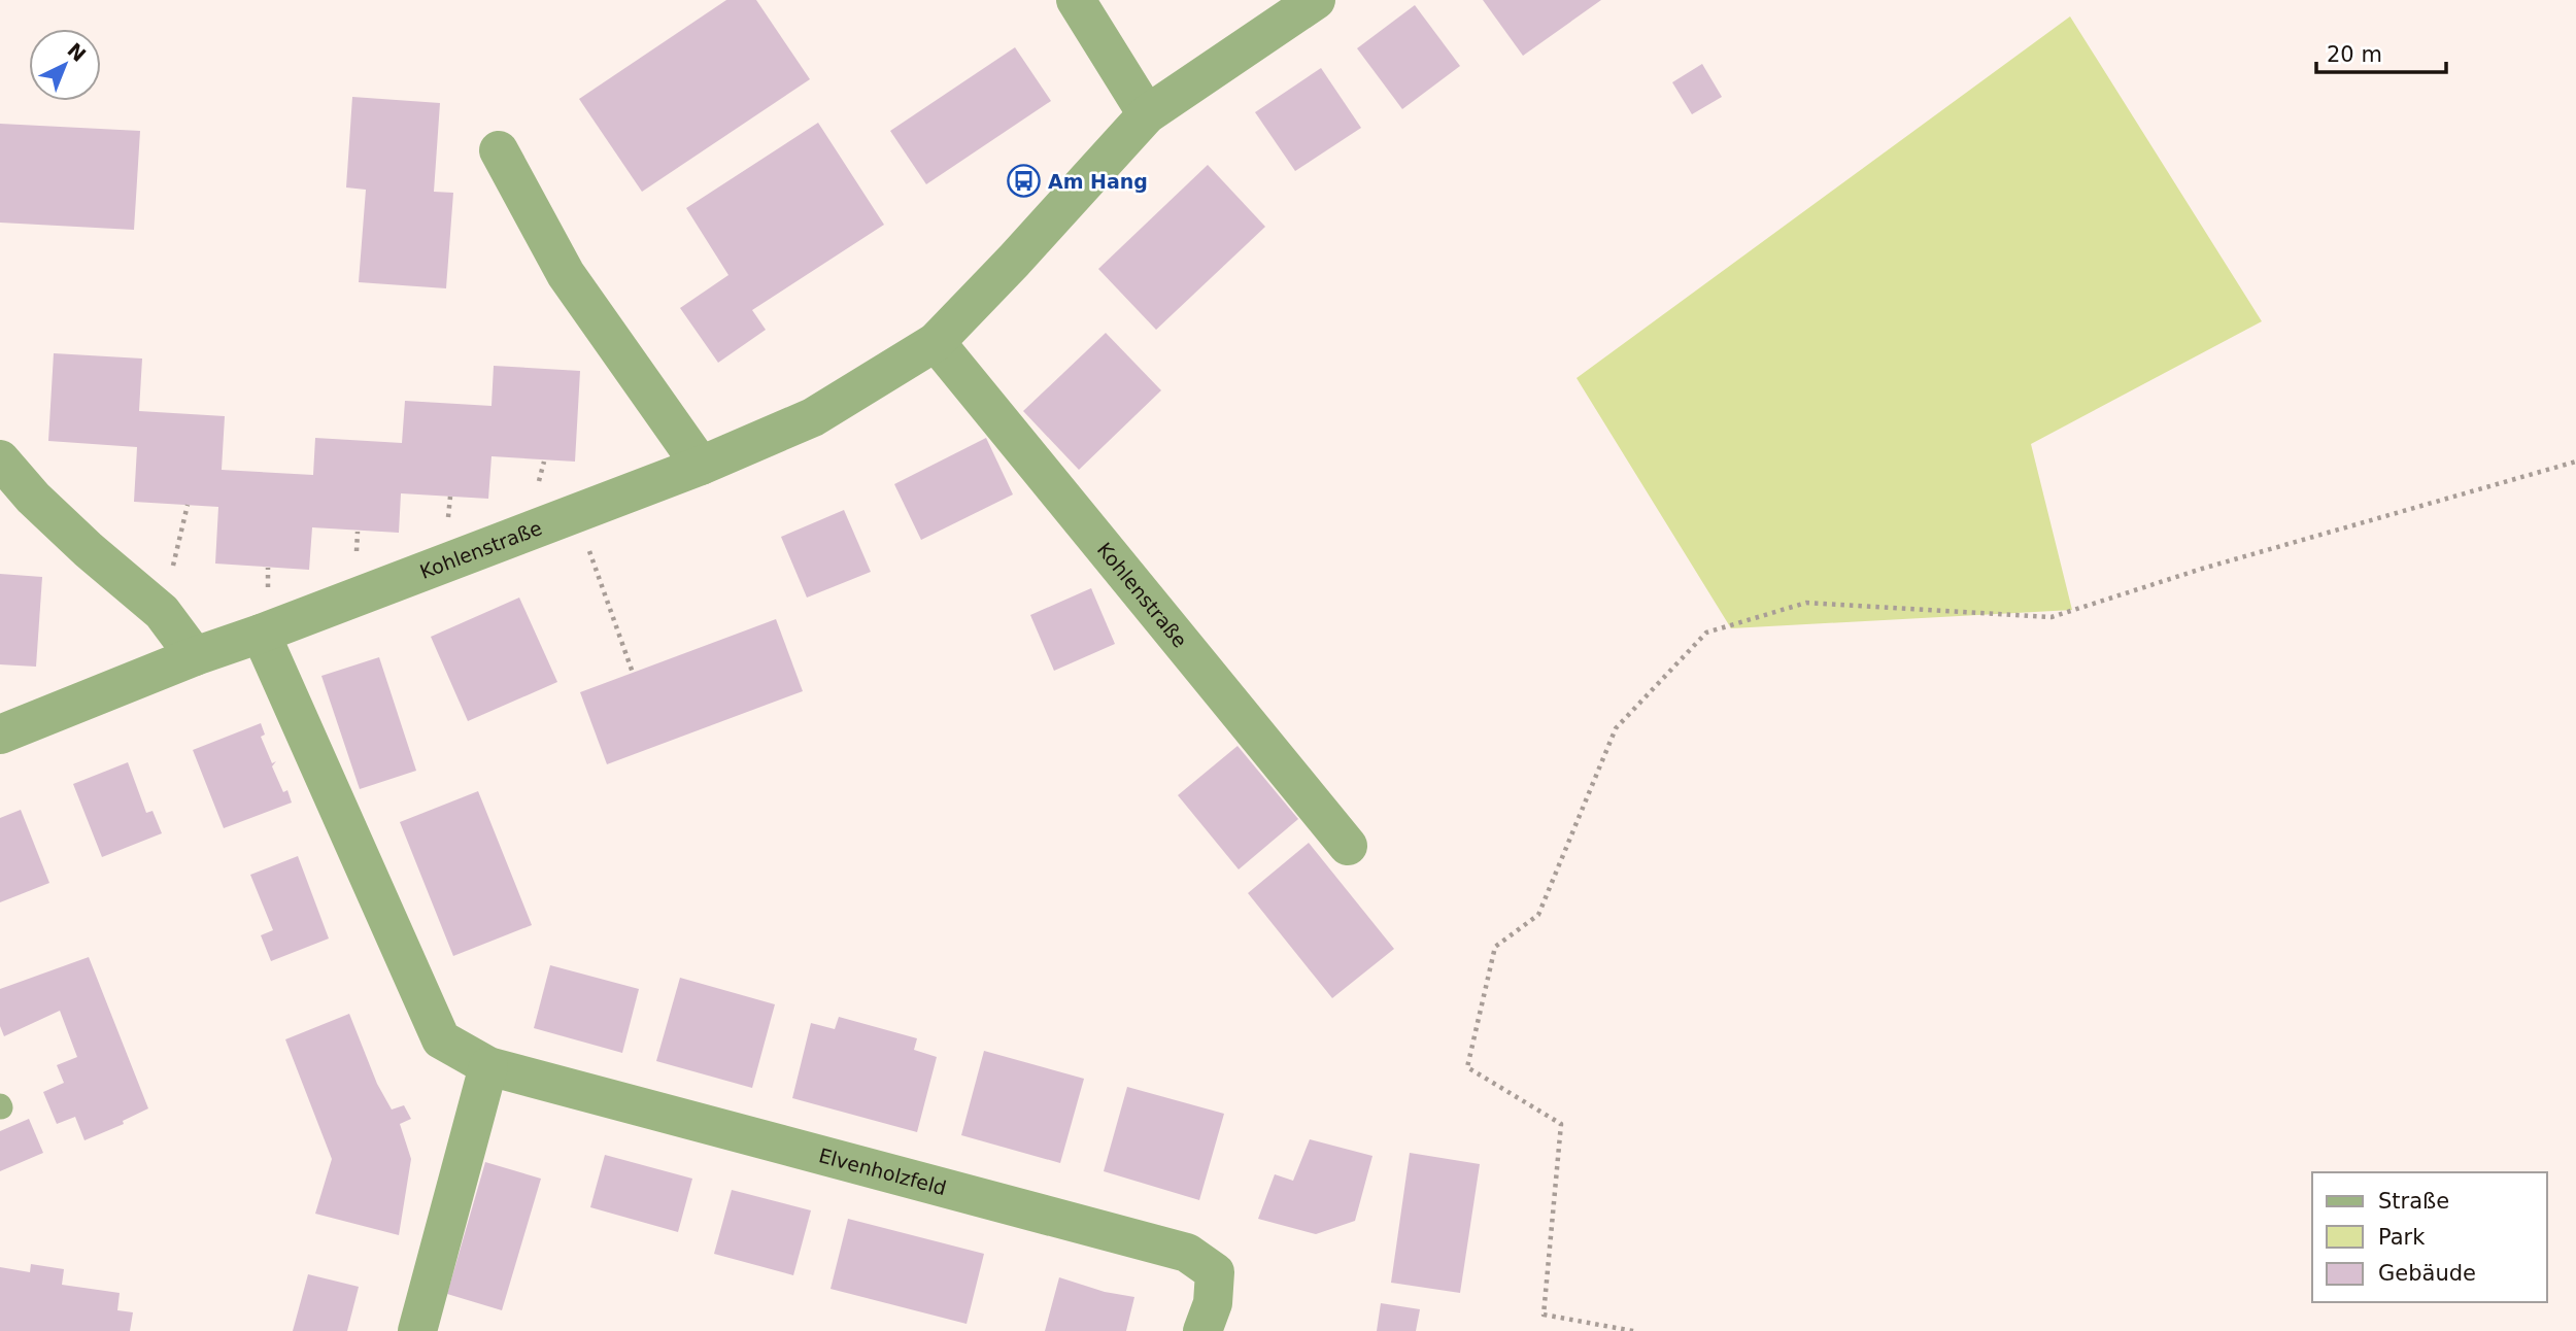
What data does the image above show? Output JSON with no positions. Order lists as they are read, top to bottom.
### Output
{
  "streets": {
    "street": ["Kohlenstraße", "Elvenholzfeld"]
  },
  "crossings": [
    ["Kohlenstraße", "Elvenholzfeld"]
  ],
  "places": {
    "bus stop": ["Am Hang"]
  },
  "legend": ["Straße", "Park", "Gebäude"],
  "scale_bar": "20 m",
  "north": "top right"
}
